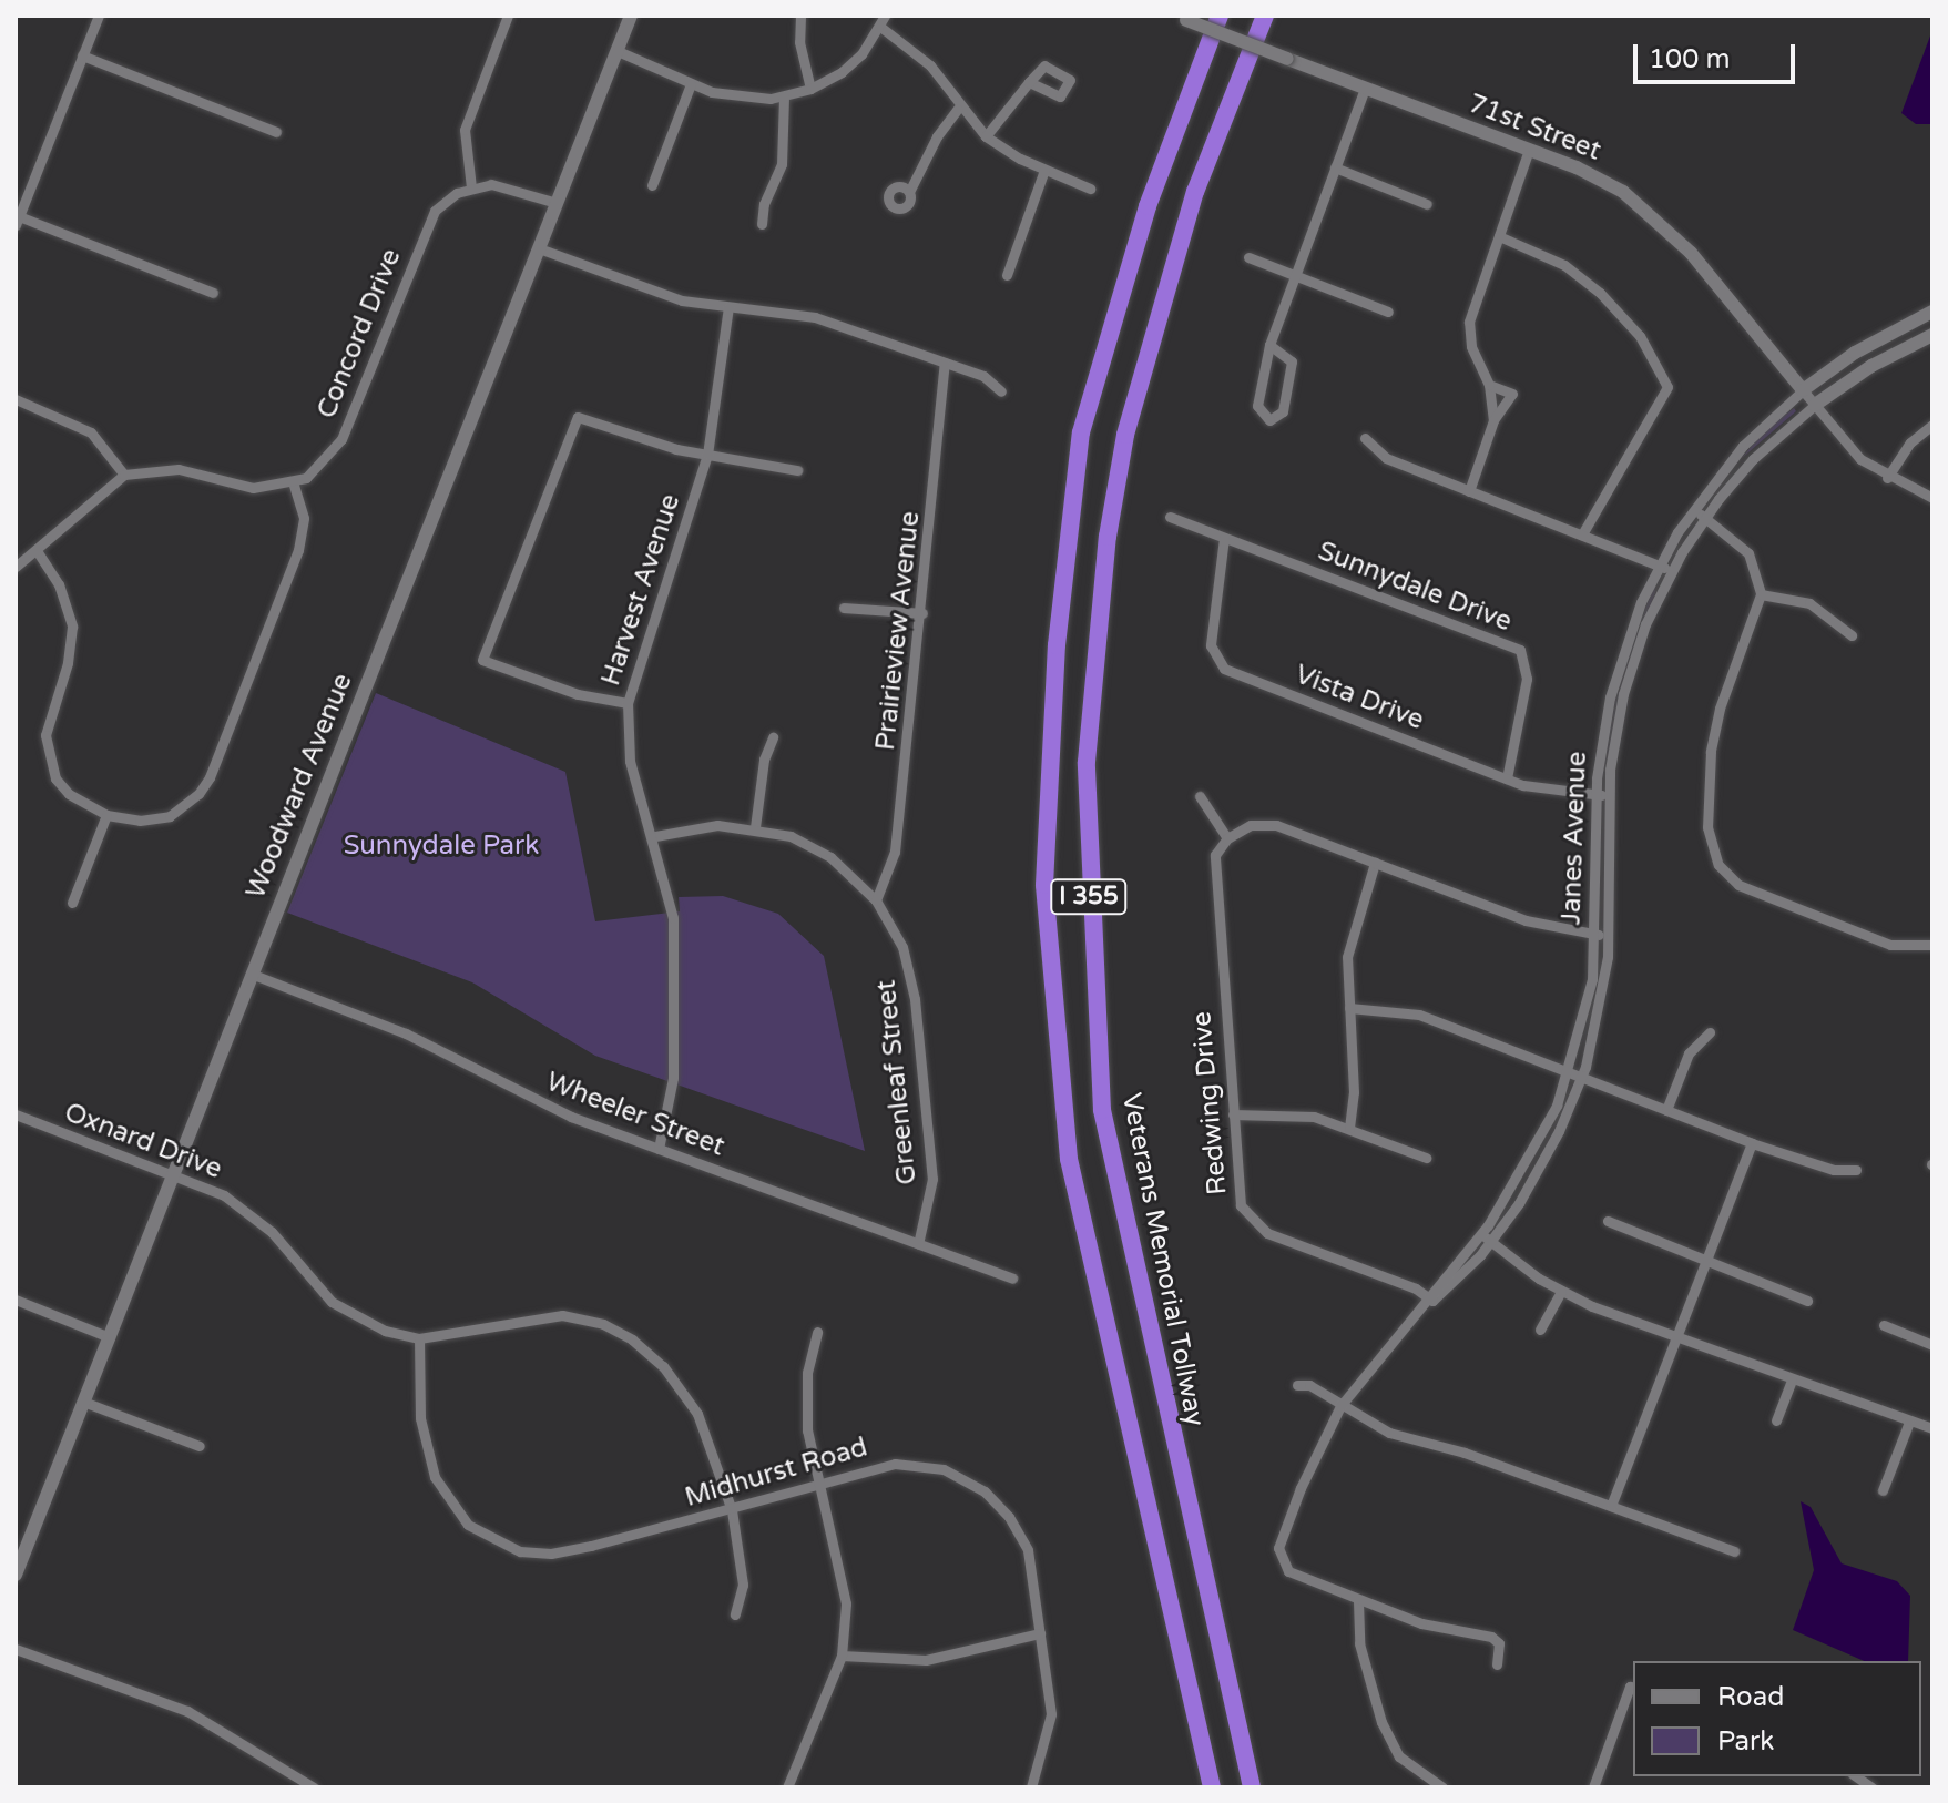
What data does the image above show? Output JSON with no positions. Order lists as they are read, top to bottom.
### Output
{
  "streets": {
    "highway": ["I 355", "Veterans Memorial Tollway"],
    "main road": ["71st Street", "Woodward Avenue", "Janes Avenue"],
    "street": [
      "Concord Drive",
      "Sunnydale Drive",
      "Harvest Avenue",
      "Prairieview Avenue",
      "Vista Drive",
      "Greenleaf Street",
      "Redwing Drive",
      "Wheeler Street",
      "Oxnard Drive",
      "Midhurst Road"
    ]
  },
  "crossings": [
    ["71st Street", "Janes Avenue"],
    ["Sunnydale Drive", "Vista Drive"],
    ["Harvest Avenue", "Greenleaf Street"],
    ["Harvest Avenue", "Wheeler Street"],
    ["Prairieview Avenue", "Greenleaf Street"],
    ["Vista Drive", "Janes Avenue"],
    ["Woodward Avenue", "Wheeler Street"],
    ["Woodward Avenue", "Oxnard Drive"],
    ["Janes Avenue", "Redwing Drive"],
    ["Greenleaf Street", "Wheeler Street"],
    ["Oxnard Drive", "Midhurst Road"]
  ],
  "parks": ["Sunnydale Park"],
  "legend": ["Road", "Park"],
  "scale_bar": "100 m"
}
